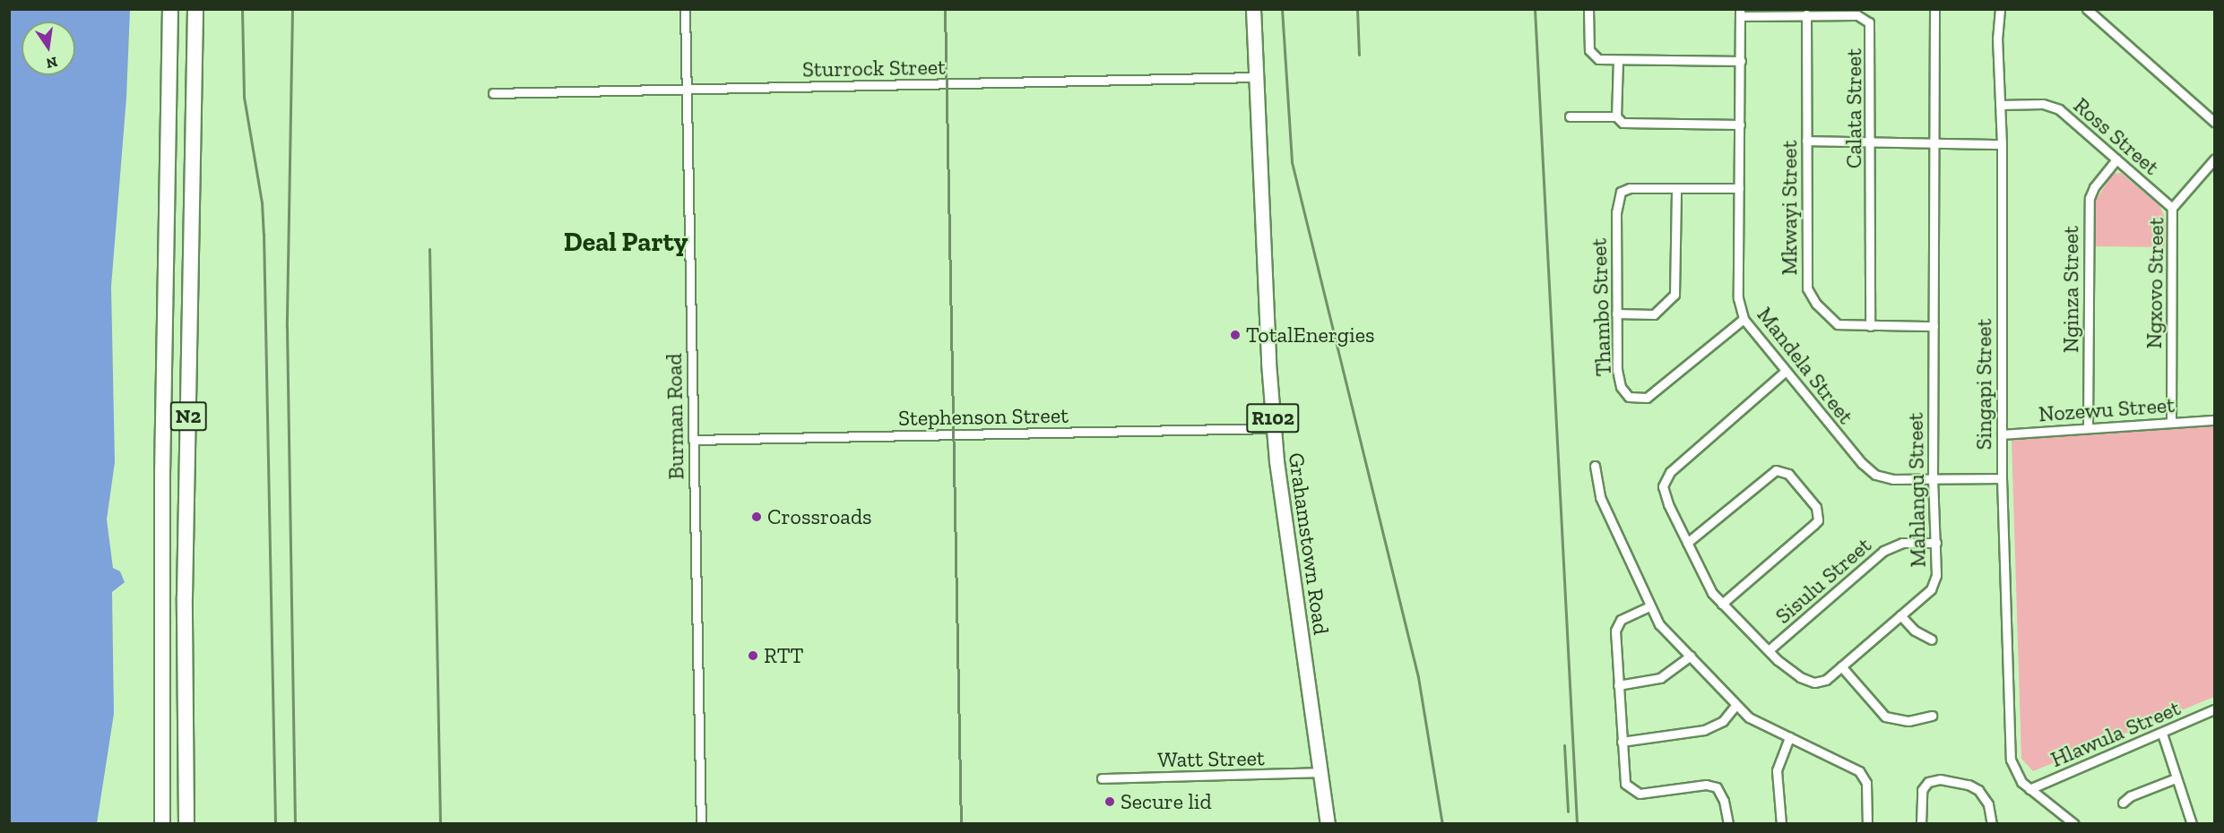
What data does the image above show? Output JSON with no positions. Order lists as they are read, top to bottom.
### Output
{
  "streets": {
    "highway": ["N2"],
    "main road": ["R102", "Grahamstown Road"],
    "street": [
      "Sturrock Street",
      "Calata Street",
      "Ross Street",
      "Mkwayi Street",
      "Ngxovo Street",
      "Nginza Street",
      "Thambo Street",
      "Mandela Street",
      "Singapi Street",
      "Nozewu Street",
      "Burman Road",
      "Stephenson Street",
      "Mahlangu Street",
      "Sisulu Street",
      "Hlawula Street",
      "Watt Street"
    ]
  },
  "crossings": [
    ["Sturrock Street", "Burman Road"],
    ["Sturrock Street", "Grahamstown Road"],
    ["Calata Street", "Mkwayi Street"],
    ["Calata Street", "Mandela Street"],
    ["Ross Street", "Ngxovo Street"],
    ["Ross Street", "Nginza Street"],
    ["Ross Street", "Singapi Street"],
    ["Mkwayi Street", "Mahlangu Street"],
    ["Ngxovo Street", "Nozewu Street"],
    ["Nginza Street", "Nozewu Street"],
    ["Thambo Street", "Mandela Street"],
    ["Mandela Street", "Singapi Street"],
    ["Mandela Street", "Mahlangu Street"],
    ["Singapi Street", "Nozewu Street"],
    ["Singapi Street", "Hlawula Street"],
    ["Burman Road", "Stephenson Street"],
    ["Stephenson Street", "Grahamstown Road"],
    ["Mahlangu Street", "Sisulu Street"],
    ["Grahamstown Road", "Watt Street"]
  ],
  "districts": ["Deal Party"],
  "places": [
    "TotalEnergies",
    "Crossroads",
    "RTT",
    "Secure lid"
  ],
  "north": "bottom"
}
